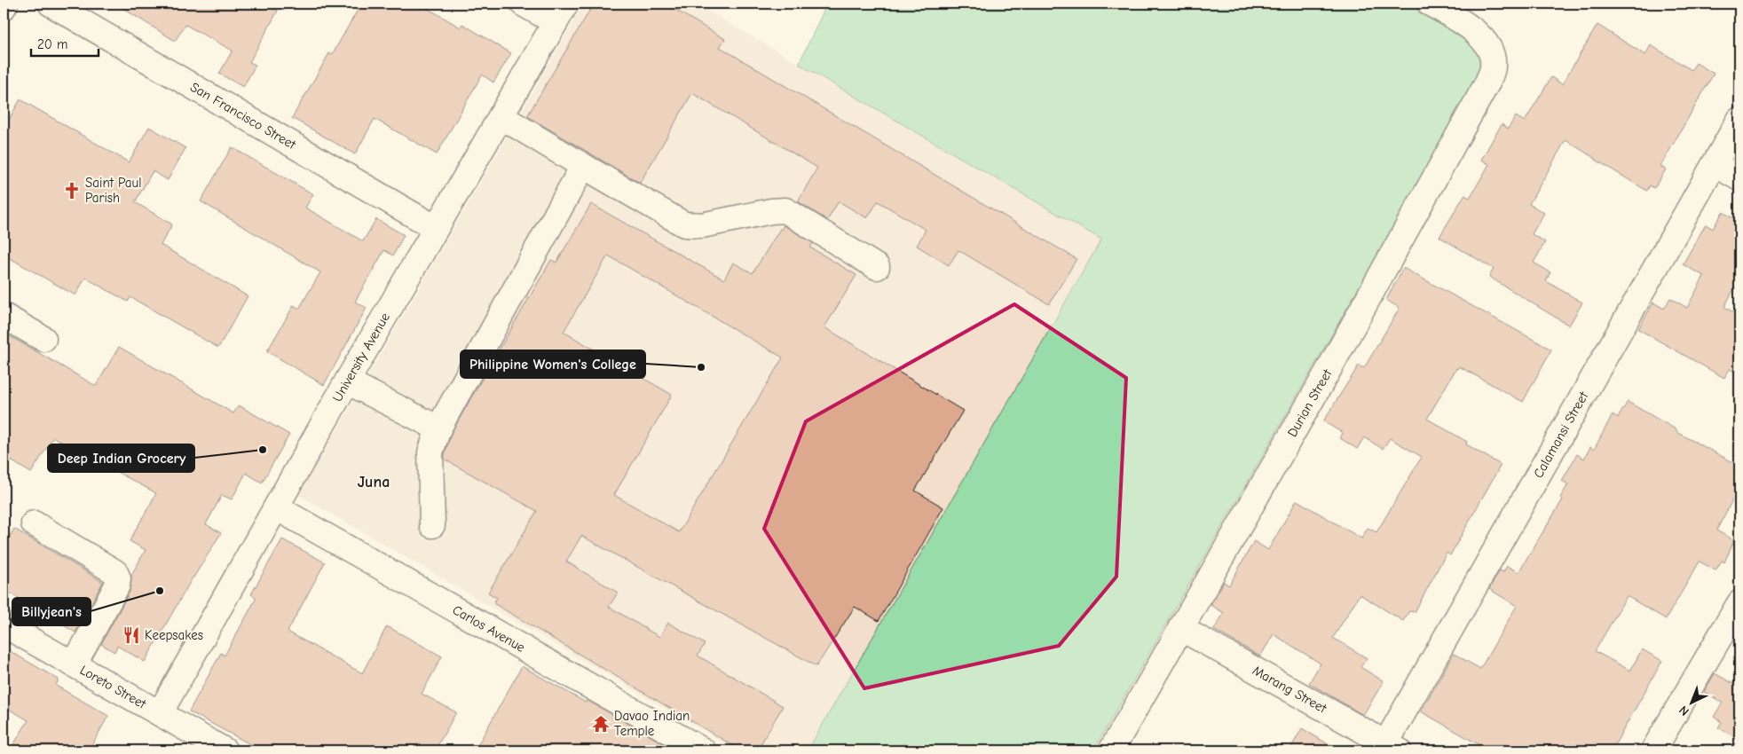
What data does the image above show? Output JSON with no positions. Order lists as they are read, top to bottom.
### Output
{
  "streets": {
    "street": [
      "San Francisco Street",
      "University Avenue",
      "Durian Street",
      "Calamansi Street",
      "Carlos Avenue",
      "Loreto Street",
      "Marang Street"
    ]
  },
  "crossings": [
    ["San Francisco Street", "University Avenue"],
    ["University Avenue", "Carlos Avenue"],
    ["University Avenue", "Loreto Street"],
    ["Durian Street", "Marang Street"],
    ["Calamansi Street", "Marang Street"]
  ],
  "districts": ["Juna"],
  "places": {
    "church": ["Saint Paul Parish"],
    "other": ["Philippine Women's College", "Deep Indian Grocery", "Billyjean's"],
    "restaurant": ["Keepsakes"],
    "temple": ["Davao Indian Temple"]
  },
  "scale_bar": "20 m",
  "north": "bottom left"
}
